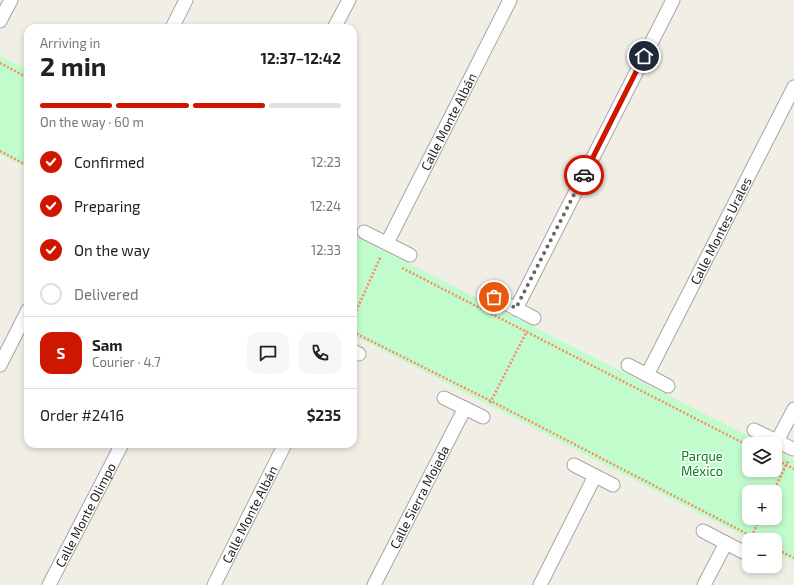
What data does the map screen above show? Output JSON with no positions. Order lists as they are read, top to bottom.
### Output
{
  "streets": {
    "street": [
      "Calle Monte Albán",
      "Calle Montes Urales",
      "Calle Sierra Mojada",
      "Calle Monte Olimpo"
    ]
  },
  "parks": ["Parque México"],
  "page": {
    "heading": ["2 min", "Arriving in", "12:37–12:42"],
    "panel": [
      "Sam",
      "Courier · 4.7",
      "Order #2416",
      "$235"
    ],
    "bar": "On the way · 60 m",
    "list": [
      ["Confirmed", "12:23"],
      ["Preparing", "12:24"],
      ["On the way", "12:33"],
      "Delivered"
    ],
    "round": "S",
    "map_buttons": ["+", "−"]
  }
}
